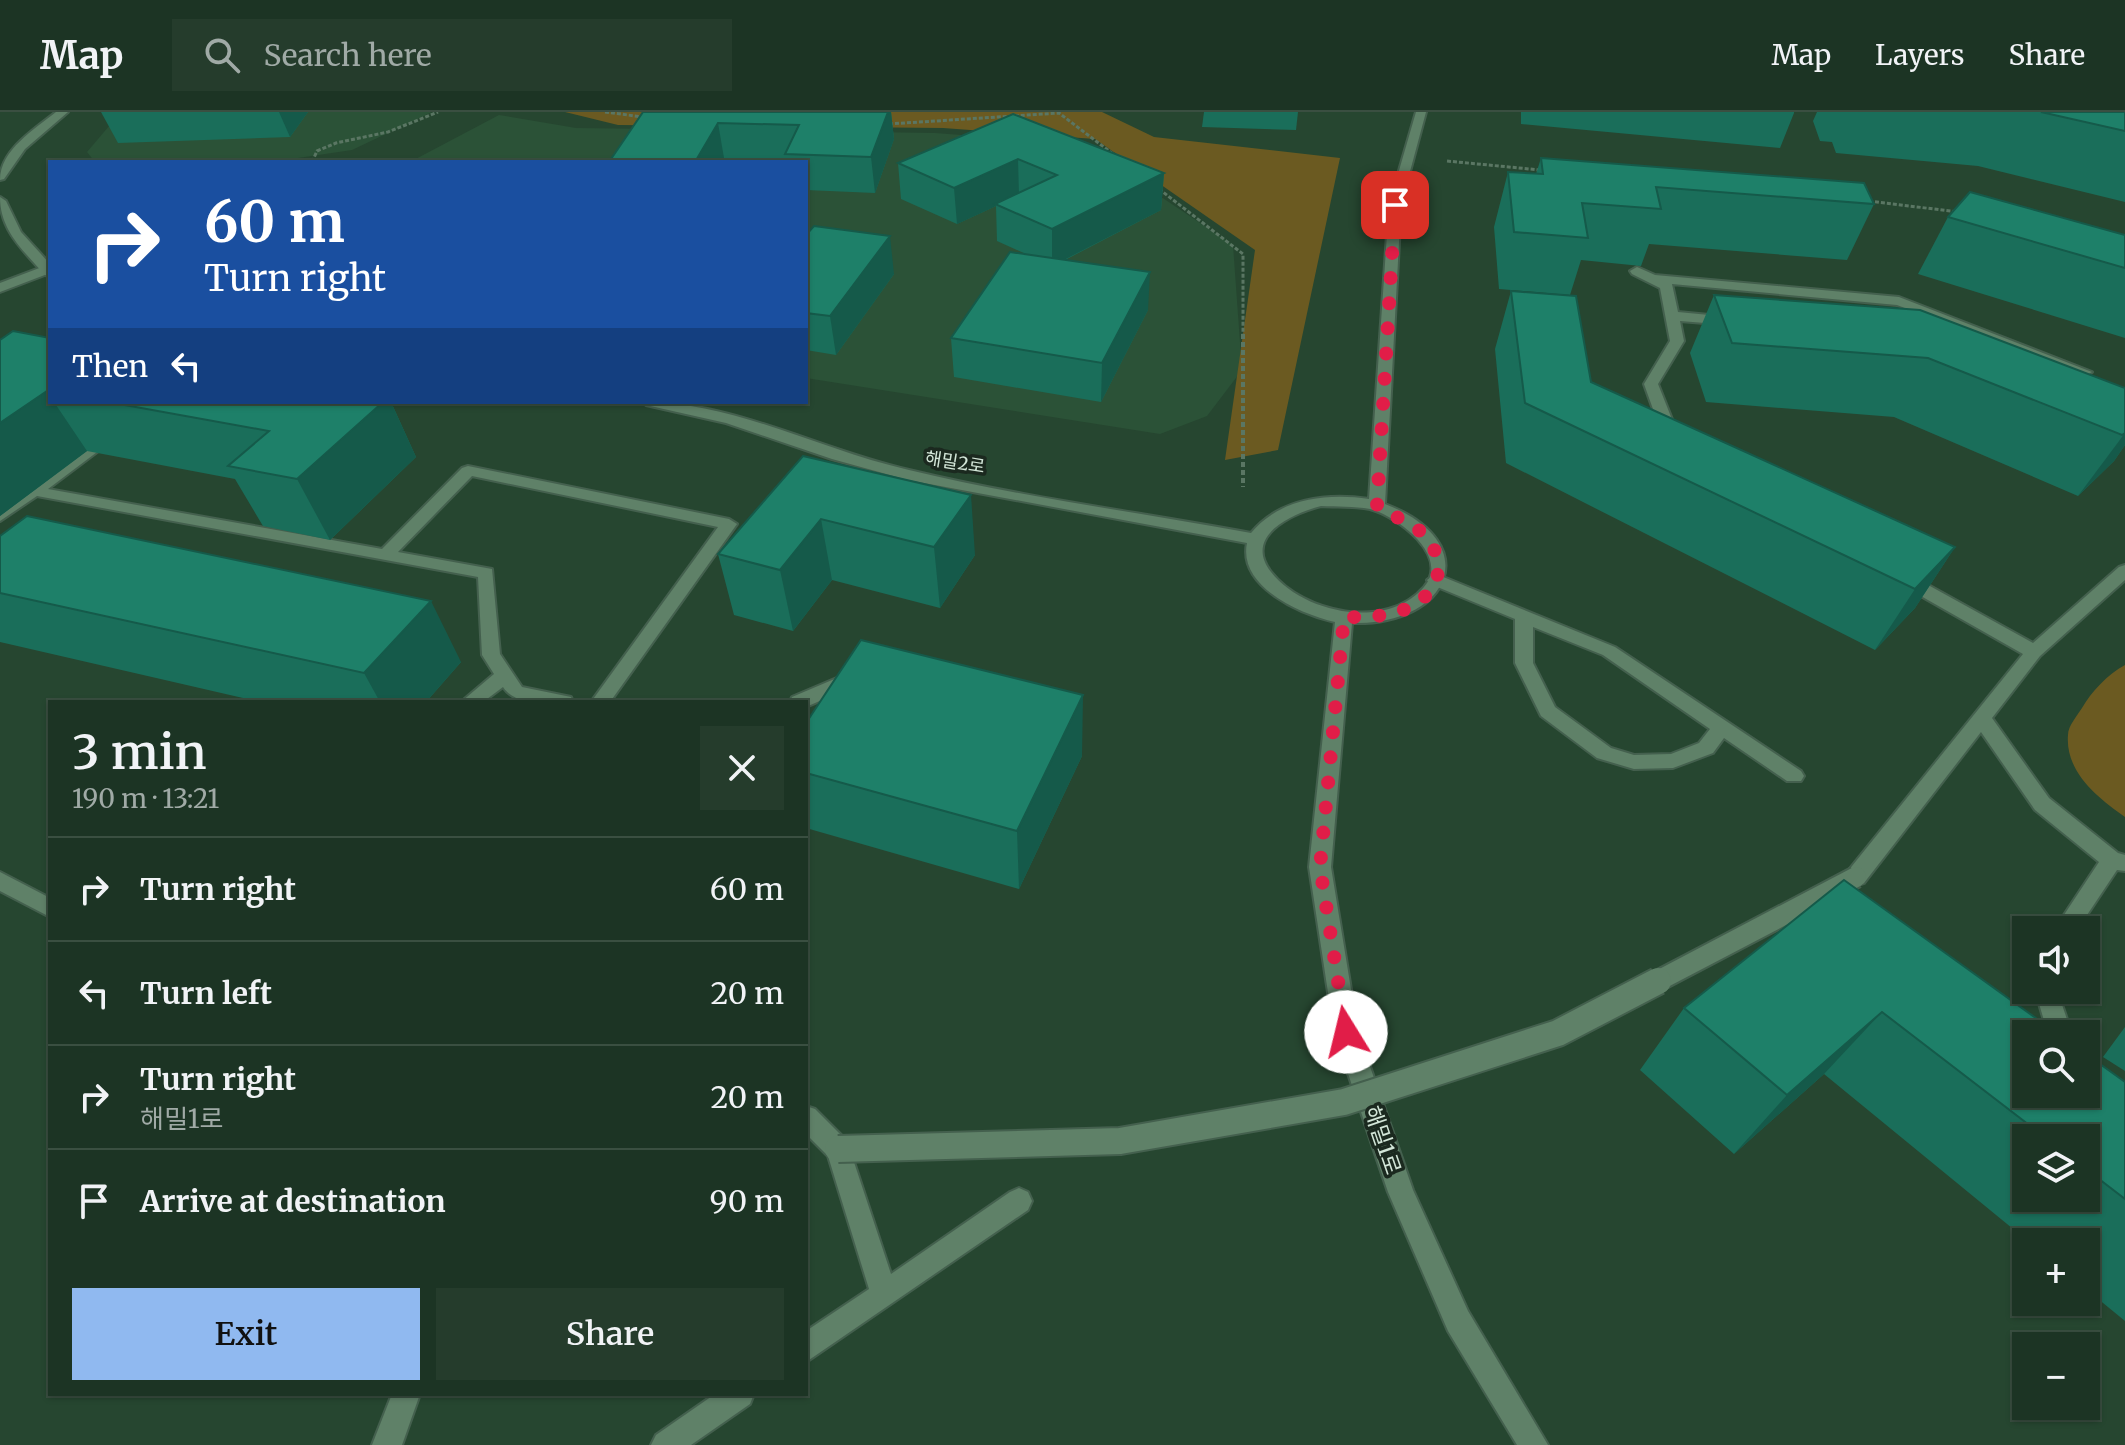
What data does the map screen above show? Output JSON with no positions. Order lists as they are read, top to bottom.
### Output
{
  "streets": {
    "street": ["해밀2로", "해밀1로"]
  },
  "crossings": [
    ["해밀2로", "해밀1로"]
  ],
  "page": {
    "header": "Map",
    "search": "Search here",
    "nav": ["Map", "Layers", "Share"],
    "turn": ["60 m", "Turn right"],
    "then": "Then",
    "heading": ["3 min", "190 m · 13:21"],
    "list": [
      {
        "name": "Turn right",
        "value": "60 m"
      },
      {
        "name": "Turn left",
        "value": "20 m"
      },
      {
        "name": "Turn right",
        "note": "해밀1로",
        "value": "20 m"
      },
      {
        "name": "Arrive at destination",
        "value": "90 m"
      }
    ],
    "map_buttons": ["+", "−"],
    "buttons": ["Exit", "Share"]
  }
}
